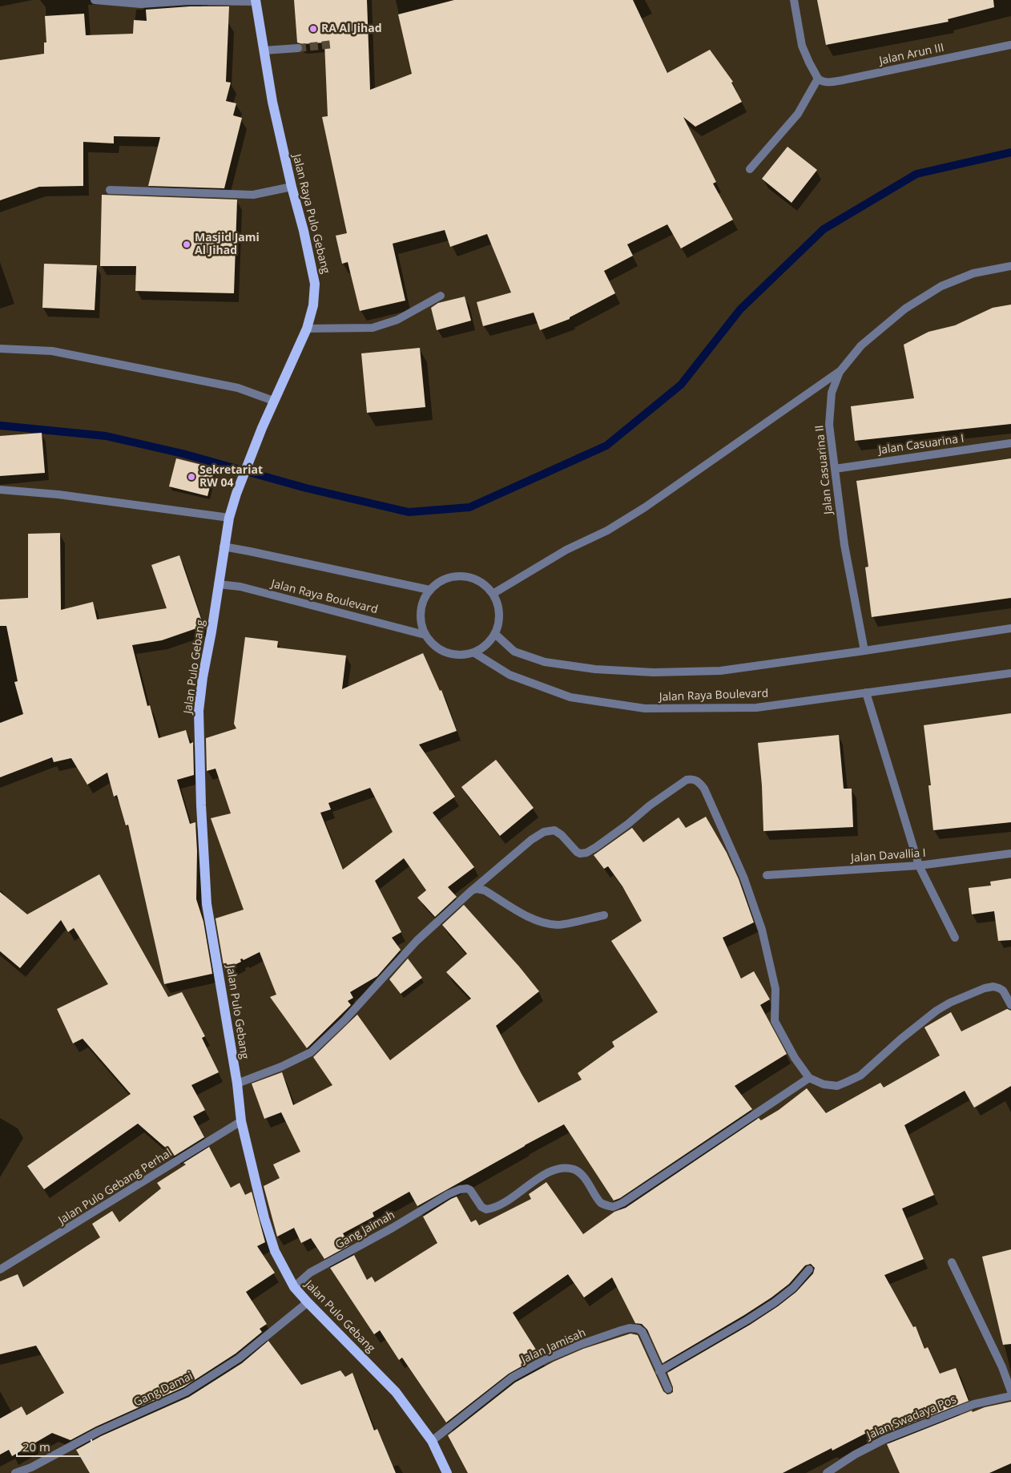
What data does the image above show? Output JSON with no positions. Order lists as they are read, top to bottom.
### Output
{
  "streets": {
    "main road": ["Jalan Raya Pulo Gebang", "Jalan Pulo Gebang"],
    "street": [
      "Jalan Arun III",
      "Jalan Casuarina I",
      "Jalan Casuarina II",
      "Jalan Raya Boulevard",
      "Jalan Davallia I",
      "Jalan Pulo Gebang Perhal",
      "Gang Jaimah",
      "Jalan Jamisah",
      "Gang Damai",
      "Jalan Swadaya Pos"
    ]
  },
  "crossings": [
    ["Jalan Raya Pulo Gebang", "Jalan Pulo Gebang"],
    ["Jalan Casuarina I", "Jalan Casuarina II"],
    ["Jalan Raya Boulevard", "Jalan Pulo Gebang"],
    ["Jalan Pulo Gebang", "Jalan Pulo Gebang Perhal"],
    ["Jalan Pulo Gebang", "Gang Jaimah"],
    ["Jalan Pulo Gebang", "Jalan Jamisah"],
    ["Jalan Pulo Gebang", "Gang Damai"]
  ],
  "places": ["RA Al Jihad", "Masjid Jami Al Jihad", "Sekretariat RW 04"],
  "scale_bar": "20 m"
}
